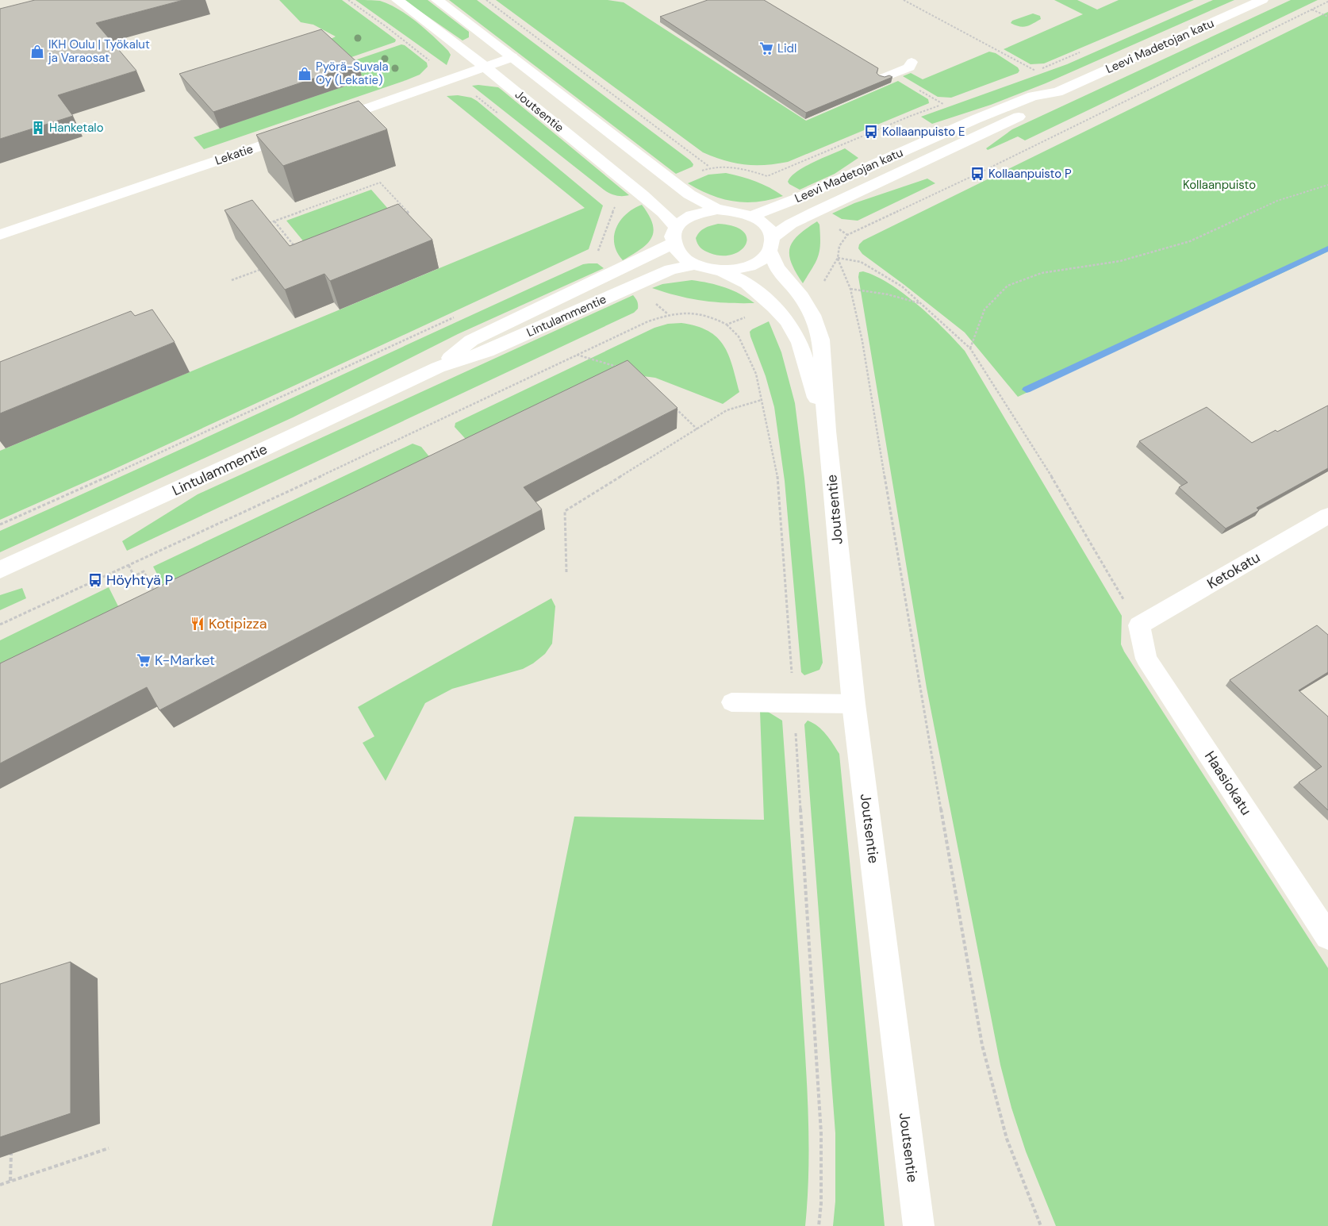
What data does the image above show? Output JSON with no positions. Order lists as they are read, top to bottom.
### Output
{
  "streets": {
    "street": [
      "Leevi Madetojan katu",
      "Joutsentie",
      "Lekatie",
      "Lintulammentie",
      "Ketokatu",
      "Haasiokatu"
    ]
  },
  "crossings": [
    ["Leevi Madetojan katu", "Joutsentie"],
    ["Leevi Madetojan katu", "Lintulammentie"],
    ["Joutsentie", "Lintulammentie"],
    ["Ketokatu", "Haasiokatu"]
  ],
  "parks": ["Kollaanpuisto"],
  "places": {
    "supermarket": ["Lidl", "K-Market"],
    "shop": ["IKH Oulu | Työkalut ja Varaosat", "Pyörä-Suvala Oy (Lekatie)"],
    "building": ["Hanketalo"],
    "bus stop": ["Kollaanpuisto E", "Kollaanpuisto P", "Höyhtyä P"],
    "restaurant": ["Kotipizza"]
  }
}
